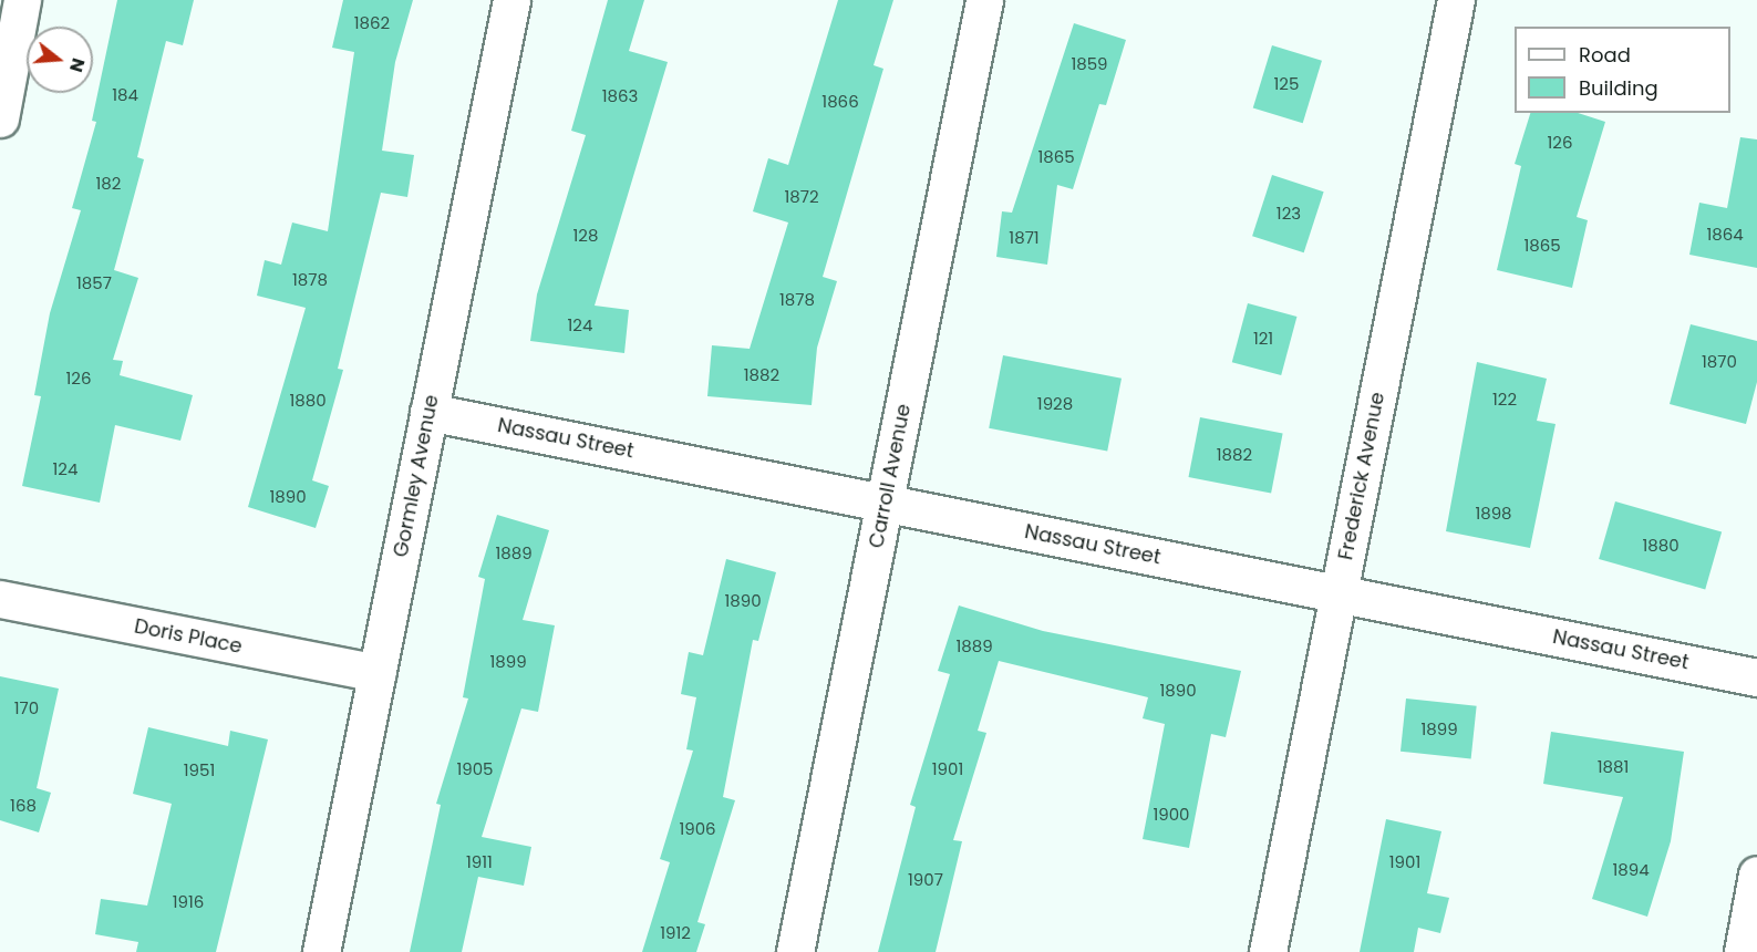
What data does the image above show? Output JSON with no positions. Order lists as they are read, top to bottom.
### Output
{
  "streets": {
    "street": [
      "Nassau Street",
      "Gormley Avenue",
      "Carroll Avenue",
      "Frederick Avenue",
      "Doris Place"
    ]
  },
  "crossings": [
    ["Nassau Street", "Gormley Avenue"],
    ["Nassau Street", "Carroll Avenue"],
    ["Nassau Street", "Frederick Avenue"],
    ["Gormley Avenue", "Doris Place"]
  ],
  "house_numbers": [
    "1862",
    "1859",
    "125",
    "184",
    "1863",
    "1866",
    "126",
    "1865",
    "182",
    "1872",
    "123",
    "1864",
    "128",
    "1871",
    "1865",
    "1878",
    "1857",
    "1878",
    "124",
    "121",
    "1870",
    "1882",
    "126",
    "122",
    "1880",
    "1928",
    "1882",
    "124",
    "1890",
    "1898",
    "1880",
    "1889",
    "1890",
    "1889",
    "1899",
    "1890",
    "170",
    "1899",
    "1881",
    "1905",
    "1901",
    "1951",
    "168",
    "1900",
    "1906",
    "1911",
    "1901",
    "1894",
    "1907",
    "1916",
    "1912"
  ],
  "legend": ["Road", "Building"],
  "north": "right"
}
